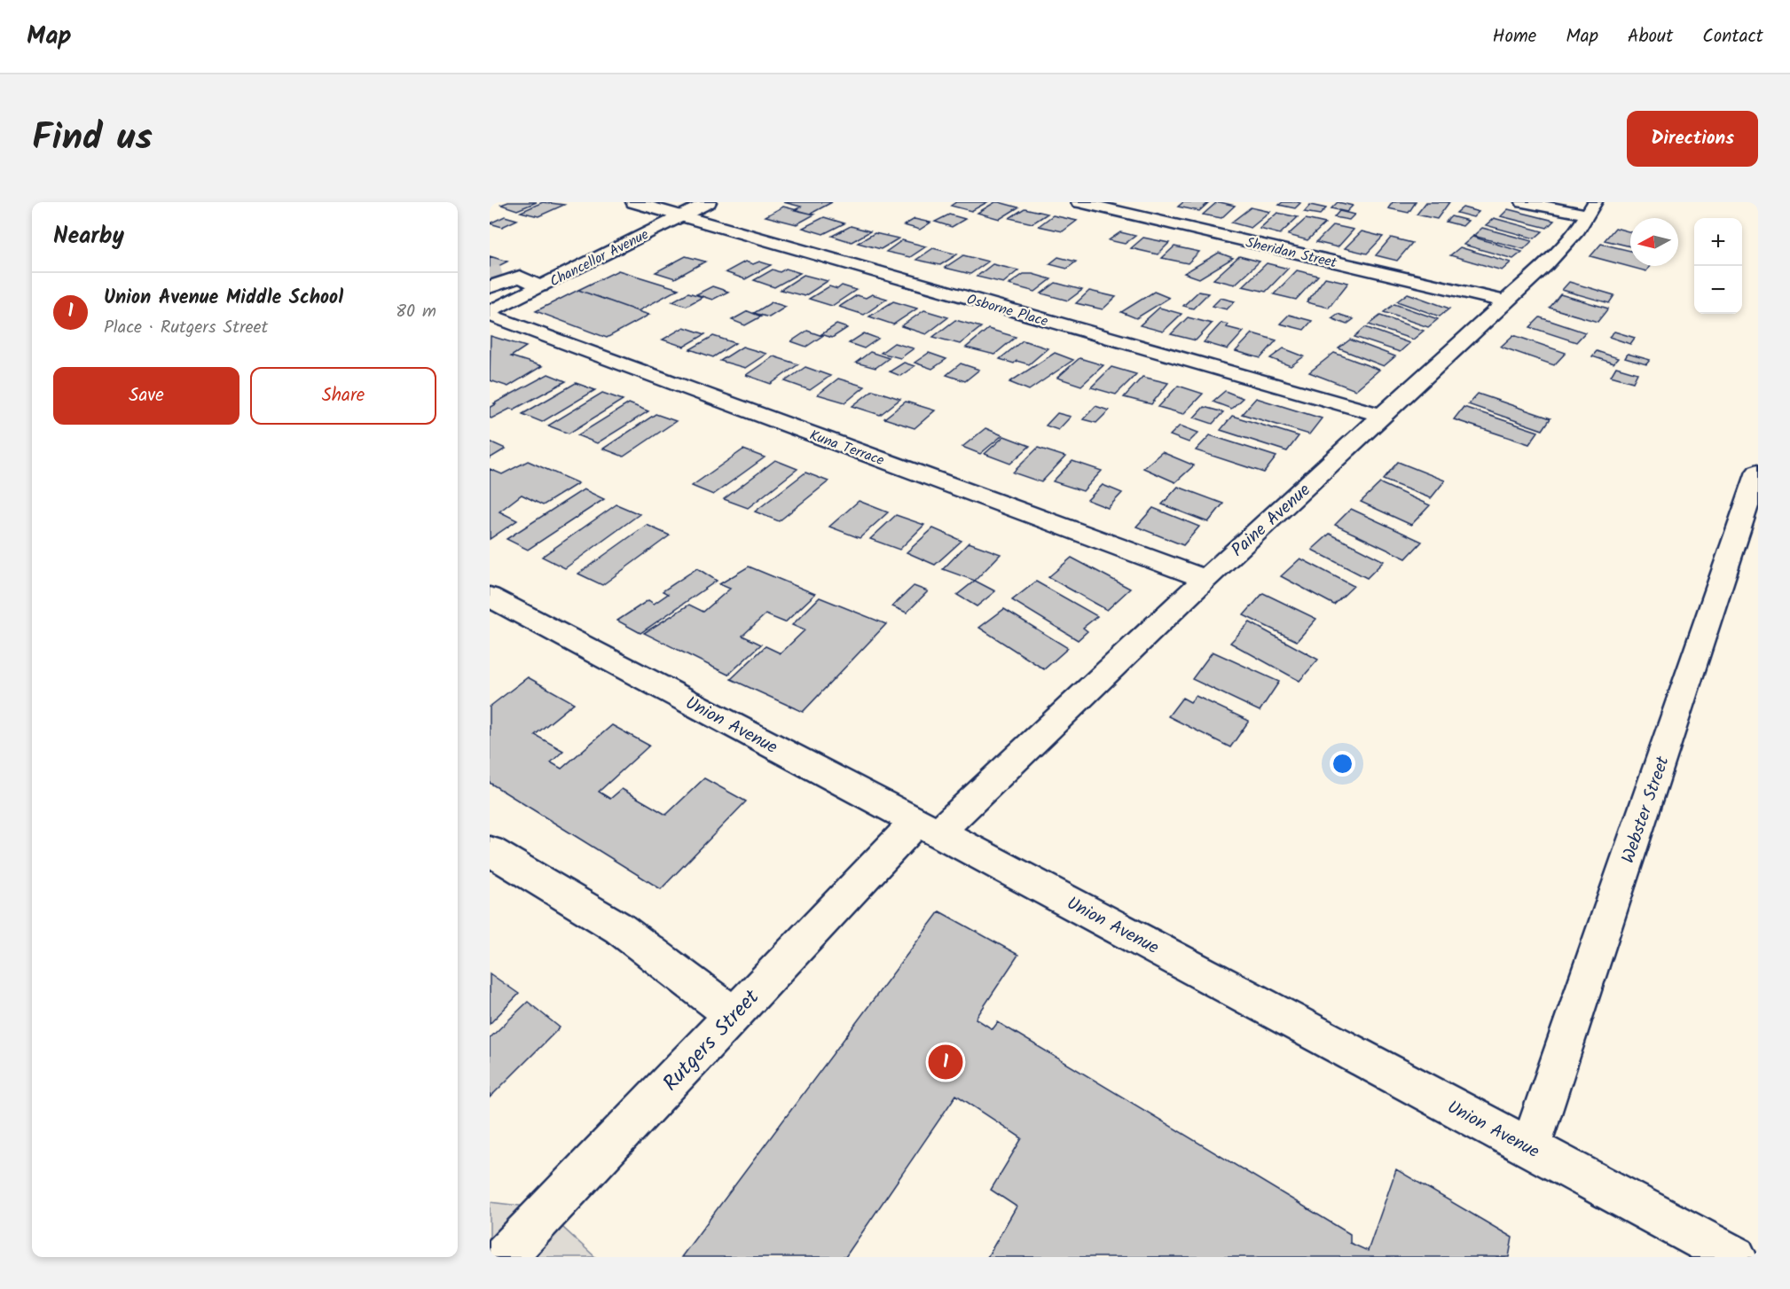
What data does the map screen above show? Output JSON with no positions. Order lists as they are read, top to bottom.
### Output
{
  "streets": {
    "street": [
      "Sheridan Street",
      "Chancellor Avenue",
      "Osborne Place",
      "Kuna Terrace",
      "Paine Avenue",
      "Union Avenue",
      "Webster Street",
      "Rutgers Street"
    ]
  },
  "crossings": [
    ["Sheridan Street", "Paine Avenue"],
    ["Chancellor Avenue", "Osborne Place"],
    ["Chancellor Avenue", "Kuna Terrace"],
    ["Osborne Place", "Paine Avenue"],
    ["Kuna Terrace", "Paine Avenue"],
    ["Paine Avenue", "Union Avenue"],
    ["Paine Avenue", "Rutgers Street"],
    ["Union Avenue", "Webster Street"],
    ["Union Avenue", "Rutgers Street"]
  ],
  "north": "left",
  "page": {
    "header": "Map",
    "nav": [
      "Home",
      "Map",
      "About",
      "Contact"
    ],
    "title": "Find us",
    "buttons": [
      "Directions",
      ["Save", "Share"]
    ],
    "heading": "Nearby",
    "map_buttons": ["+", "−"],
    "list": [
      {
        "mark": "1",
        "name": "Union Avenue Middle School",
        "note": "Place · Rutgers Street",
        "value": "80 m"
      }
    ],
    "pins": "1"
  }
}
